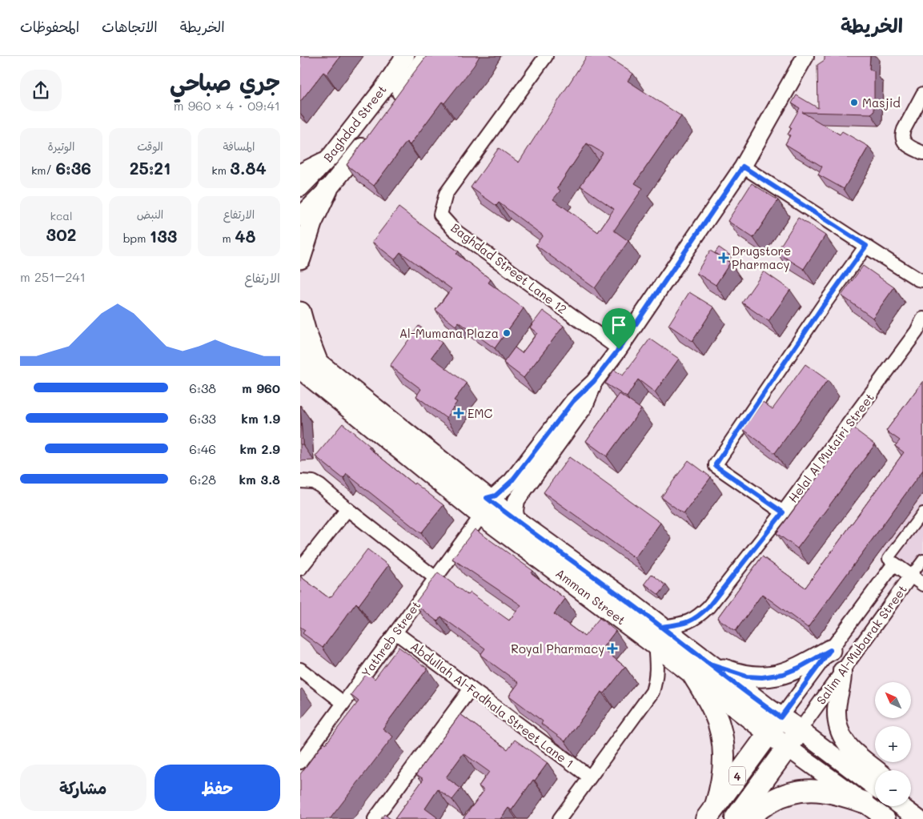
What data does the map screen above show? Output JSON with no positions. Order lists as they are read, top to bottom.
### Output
{
  "streets": {
    "highway": ["4"],
    "main road": ["Baghdad Street", "Amman Street"],
    "street": [
      "Baghdad Street Lane 12",
      "Helal Al Mutairi Street",
      "Yathreb Street",
      "Salim Al-Mubarak Street",
      "Abdullah Al-Fadhala Street Lane 1"
    ]
  },
  "crossings": [
    ["Helal Al Mutairi Street", "Amman Street"],
    ["Amman Street", "Yathreb Street"],
    ["Amman Street", "Salim Al-Mubarak Street"],
    ["Amman Street", "4"],
    ["Yathreb Street", "Abdullah Al-Fadhala Street Lane 1"],
    ["Salim Al-Mubarak Street", "4"]
  ],
  "places": {
    "other": ["Masjid", "Al-Mumana Plaza"],
    "health": ["Drugstore Pharmacy", "EMC", "Royal Pharmacy"]
  },
  "north": "top left",
  "page": {
    "header": "الخريطة",
    "nav": ["الخريطة", "الاتجاهات", "المحفوظات"],
    "heading": ["جري صباحي", "09:41 · 4 × 960 m"],
    "stats": [
      ["المسافة", "3.84 km"],
      ["الوقت", "25:21"],
      ["الوتيرة", "6:36 /km"],
      ["الارتفاع", "48 m"],
      ["النبض", "133 bpm"],
      ["kcal", "302"]
    ],
    "chart": ["الارتفاع", "241–251 m"],
    "list": [
      {
        "name": "960 m",
        "note": "6:38"
      },
      {
        "name": "1.9 km",
        "note": "6:33"
      },
      {
        "name": "2.9 km",
        "note": "6:46"
      },
      {
        "name": "3.8 km",
        "note": "6:28"
      }
    ],
    "map_buttons": ["+", "−"],
    "buttons": ["حفظ", "مشاركة"]
  }
}
